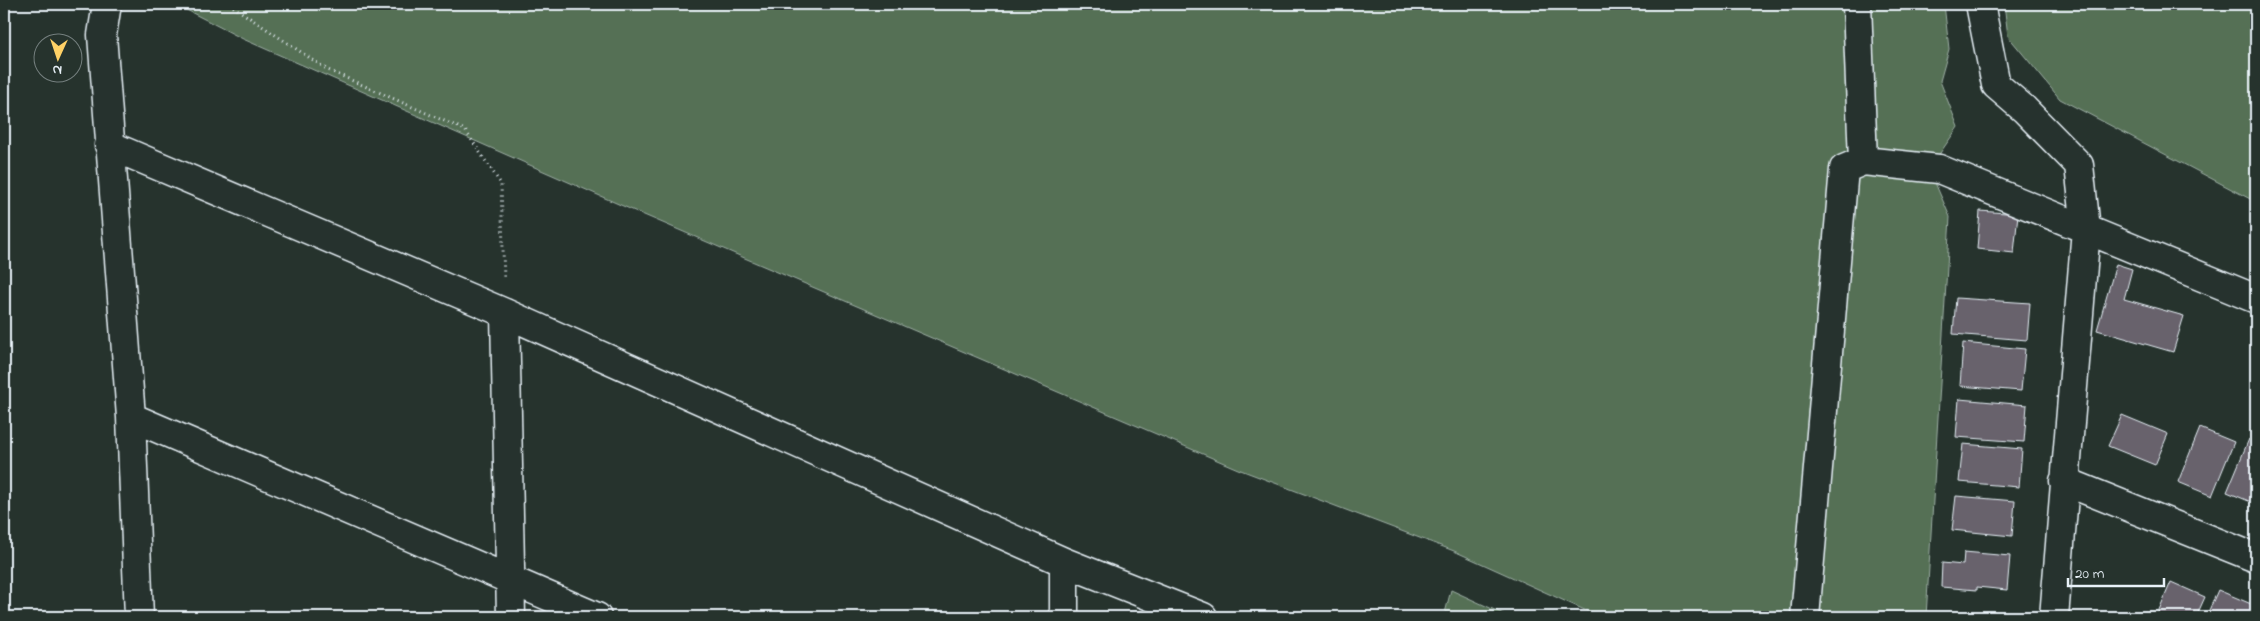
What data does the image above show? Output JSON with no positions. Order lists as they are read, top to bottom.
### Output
{
  "scale_bar": "20 m",
  "north": "bottom"
}
